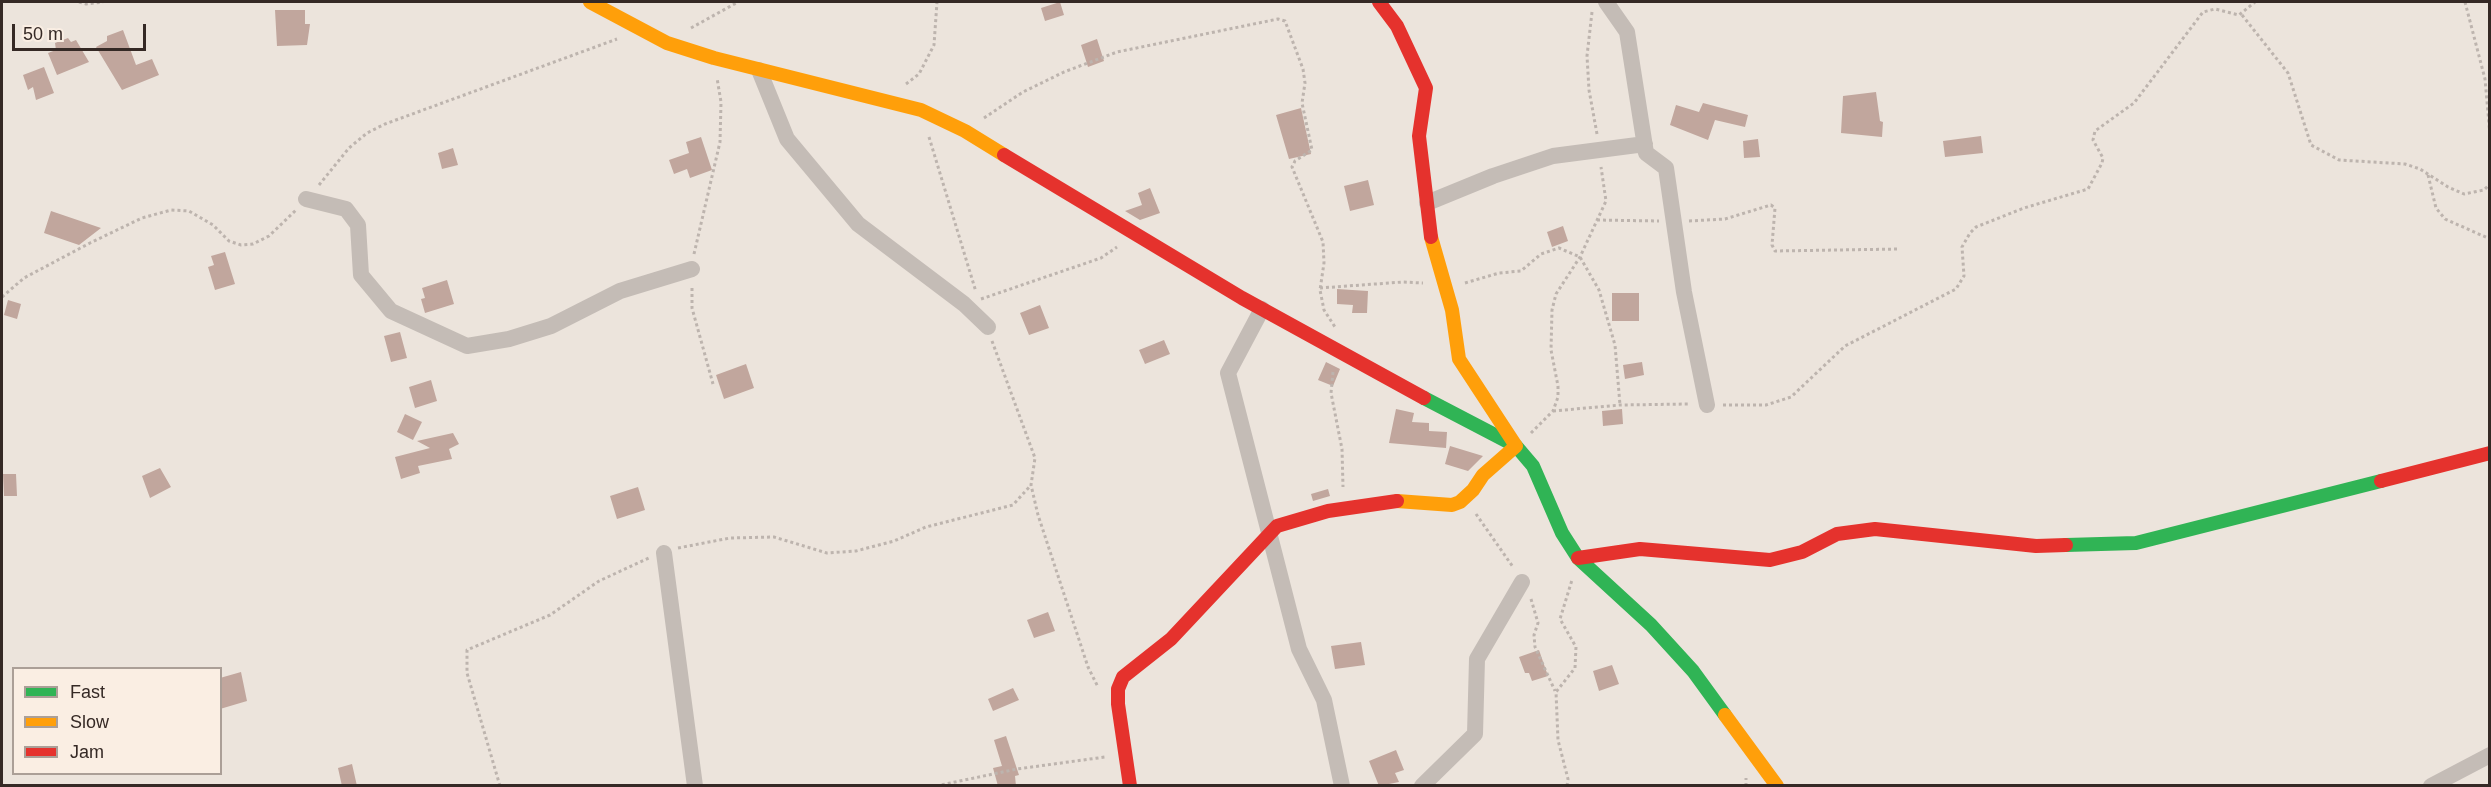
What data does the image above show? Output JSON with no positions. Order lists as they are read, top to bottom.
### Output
{
  "legend": ["Fast", "Slow", "Jam"],
  "scale_bar": "50 m"
}
